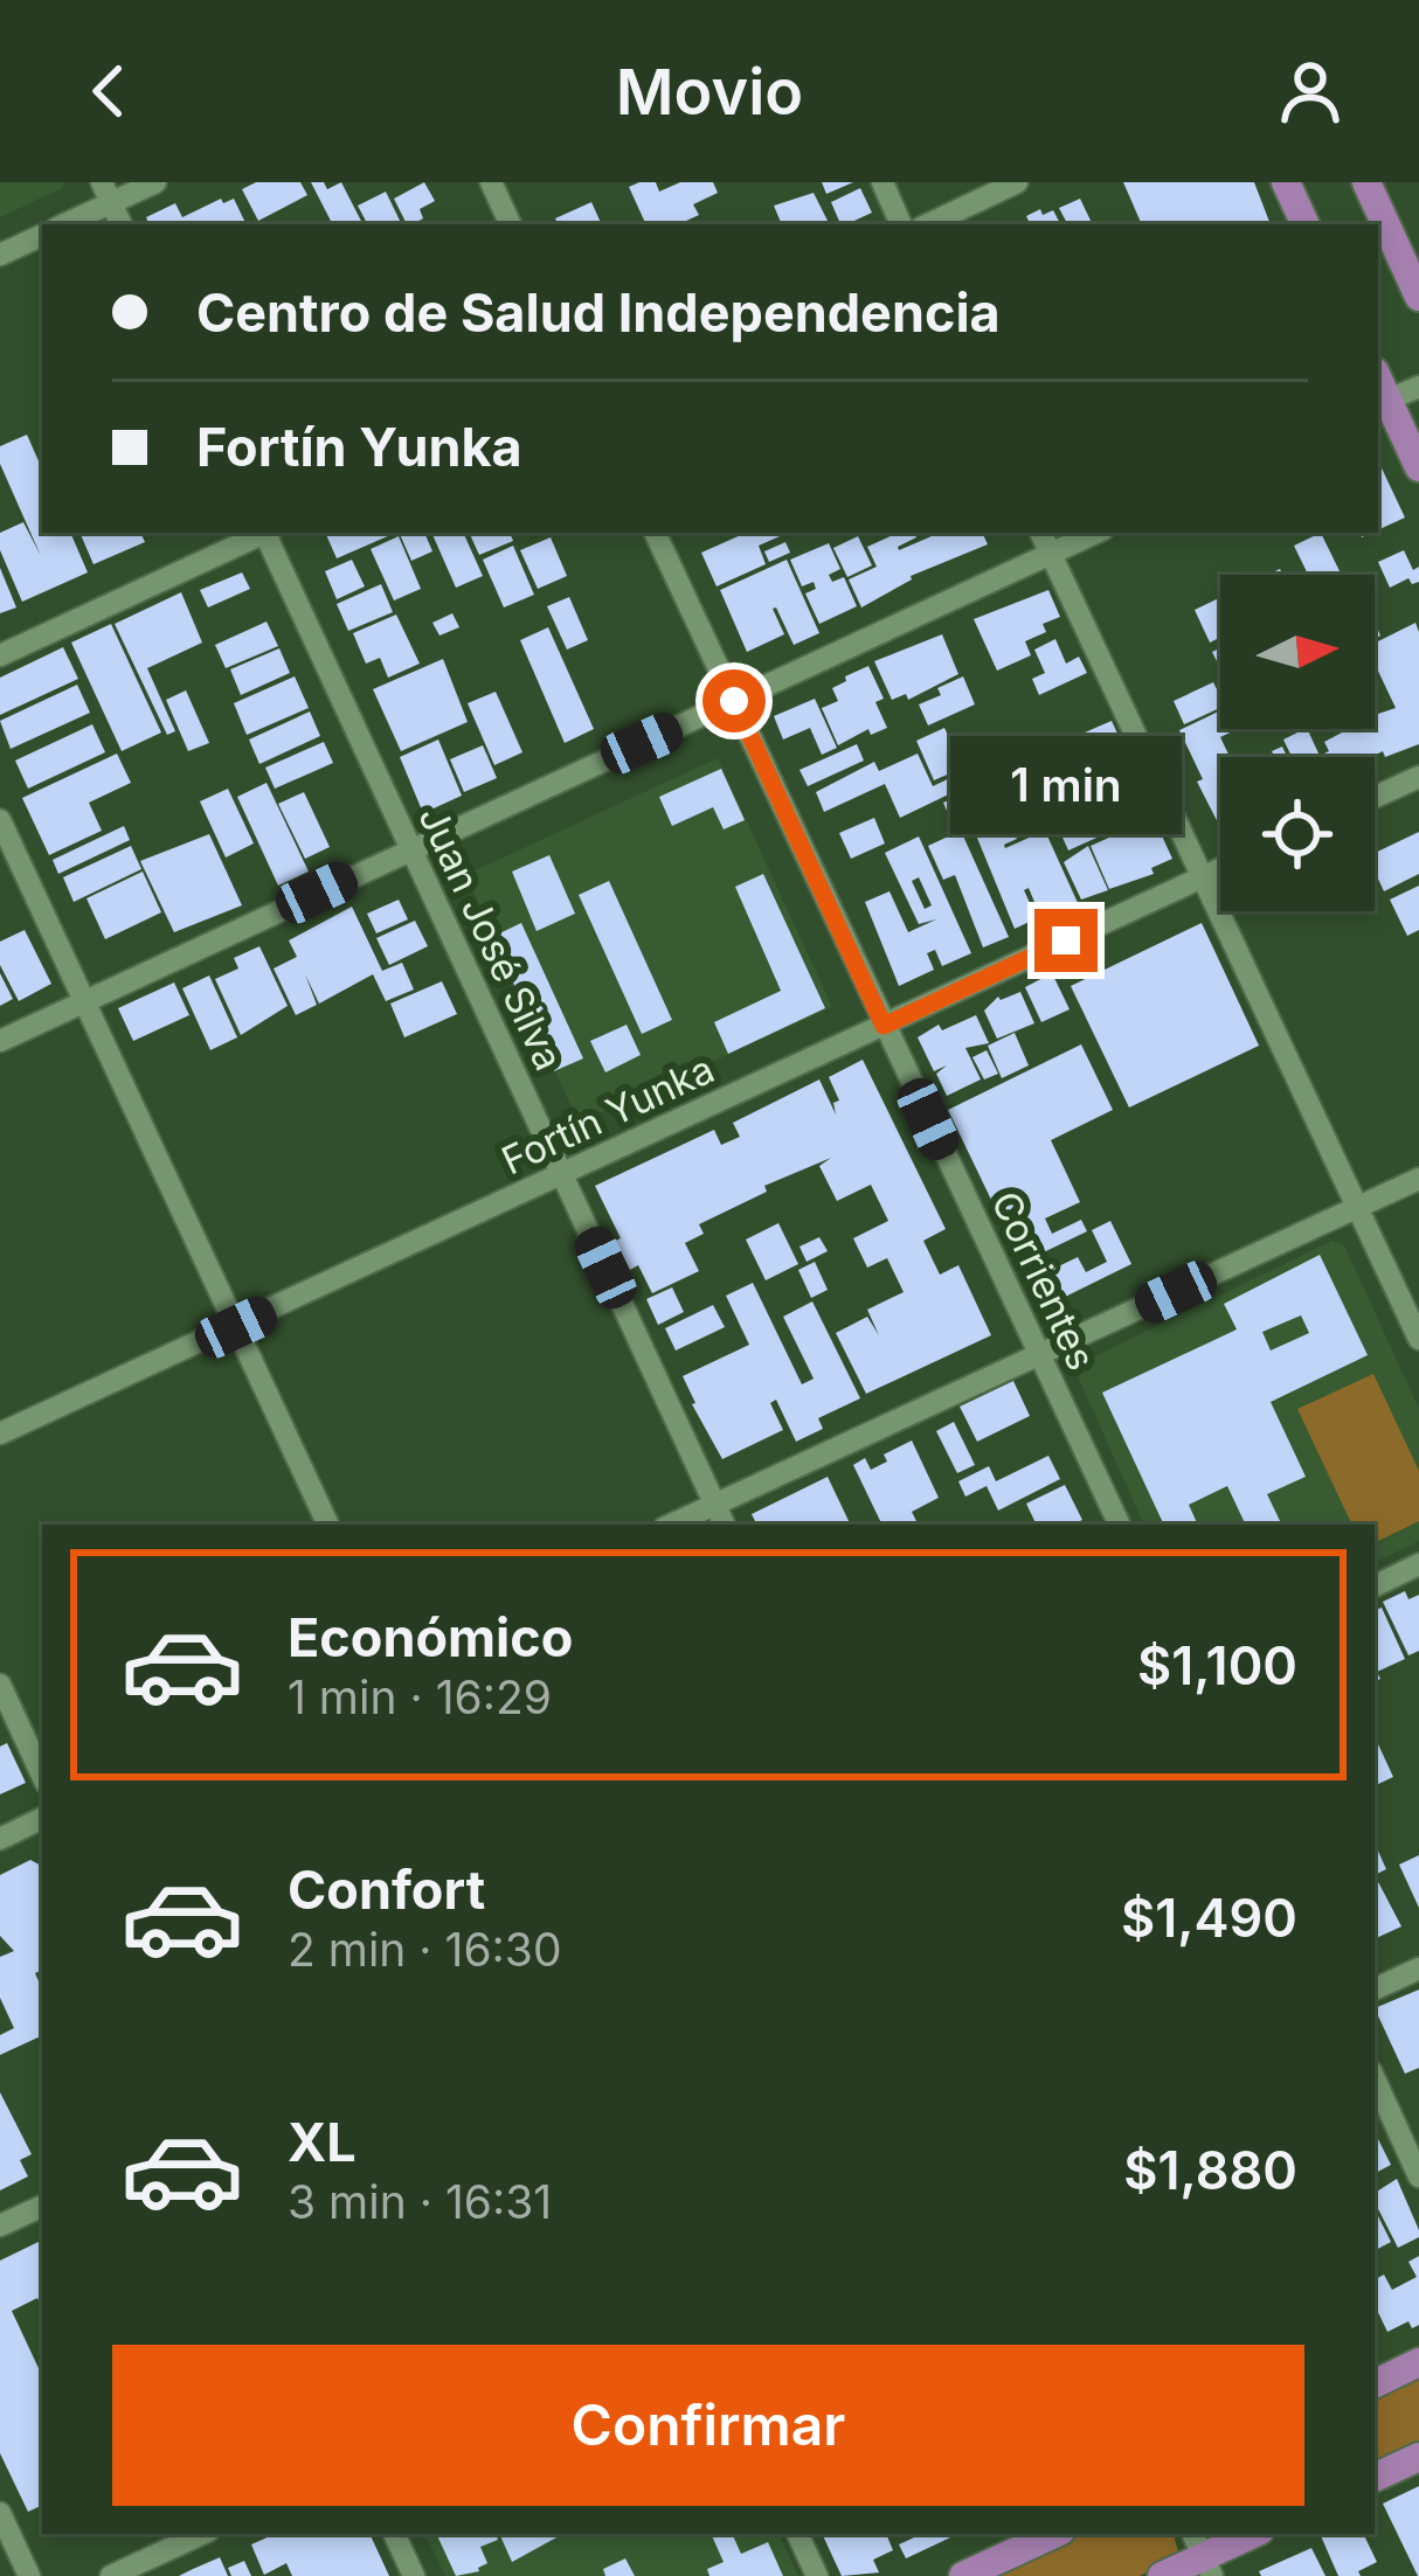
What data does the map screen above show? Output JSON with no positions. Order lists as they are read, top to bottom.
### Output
{
  "streets": {
    "street": ["Juan José Silva", "Fortín Yunka", "Corrientes"]
  },
  "crossings": [
    ["Juan José Silva", "Fortín Yunka"],
    ["Fortín Yunka", "Corrientes"]
  ],
  "north": "right",
  "page": {
    "header": "Movio",
    "banner": ["Centro de Salud Independencia", "Fortín Yunka"],
    "bubble": "1 min",
    "list": [
      {
        "name": "Económico",
        "note": "1 min · 16:29",
        "value": "$1,100"
      },
      {
        "name": "Confort",
        "note": "2 min · 16:30",
        "value": "$1,490"
      },
      {
        "name": "XL",
        "note": "3 min · 16:31",
        "value": "$1,880"
      }
    ],
    "buttons": "Confirmar"
  }
}
